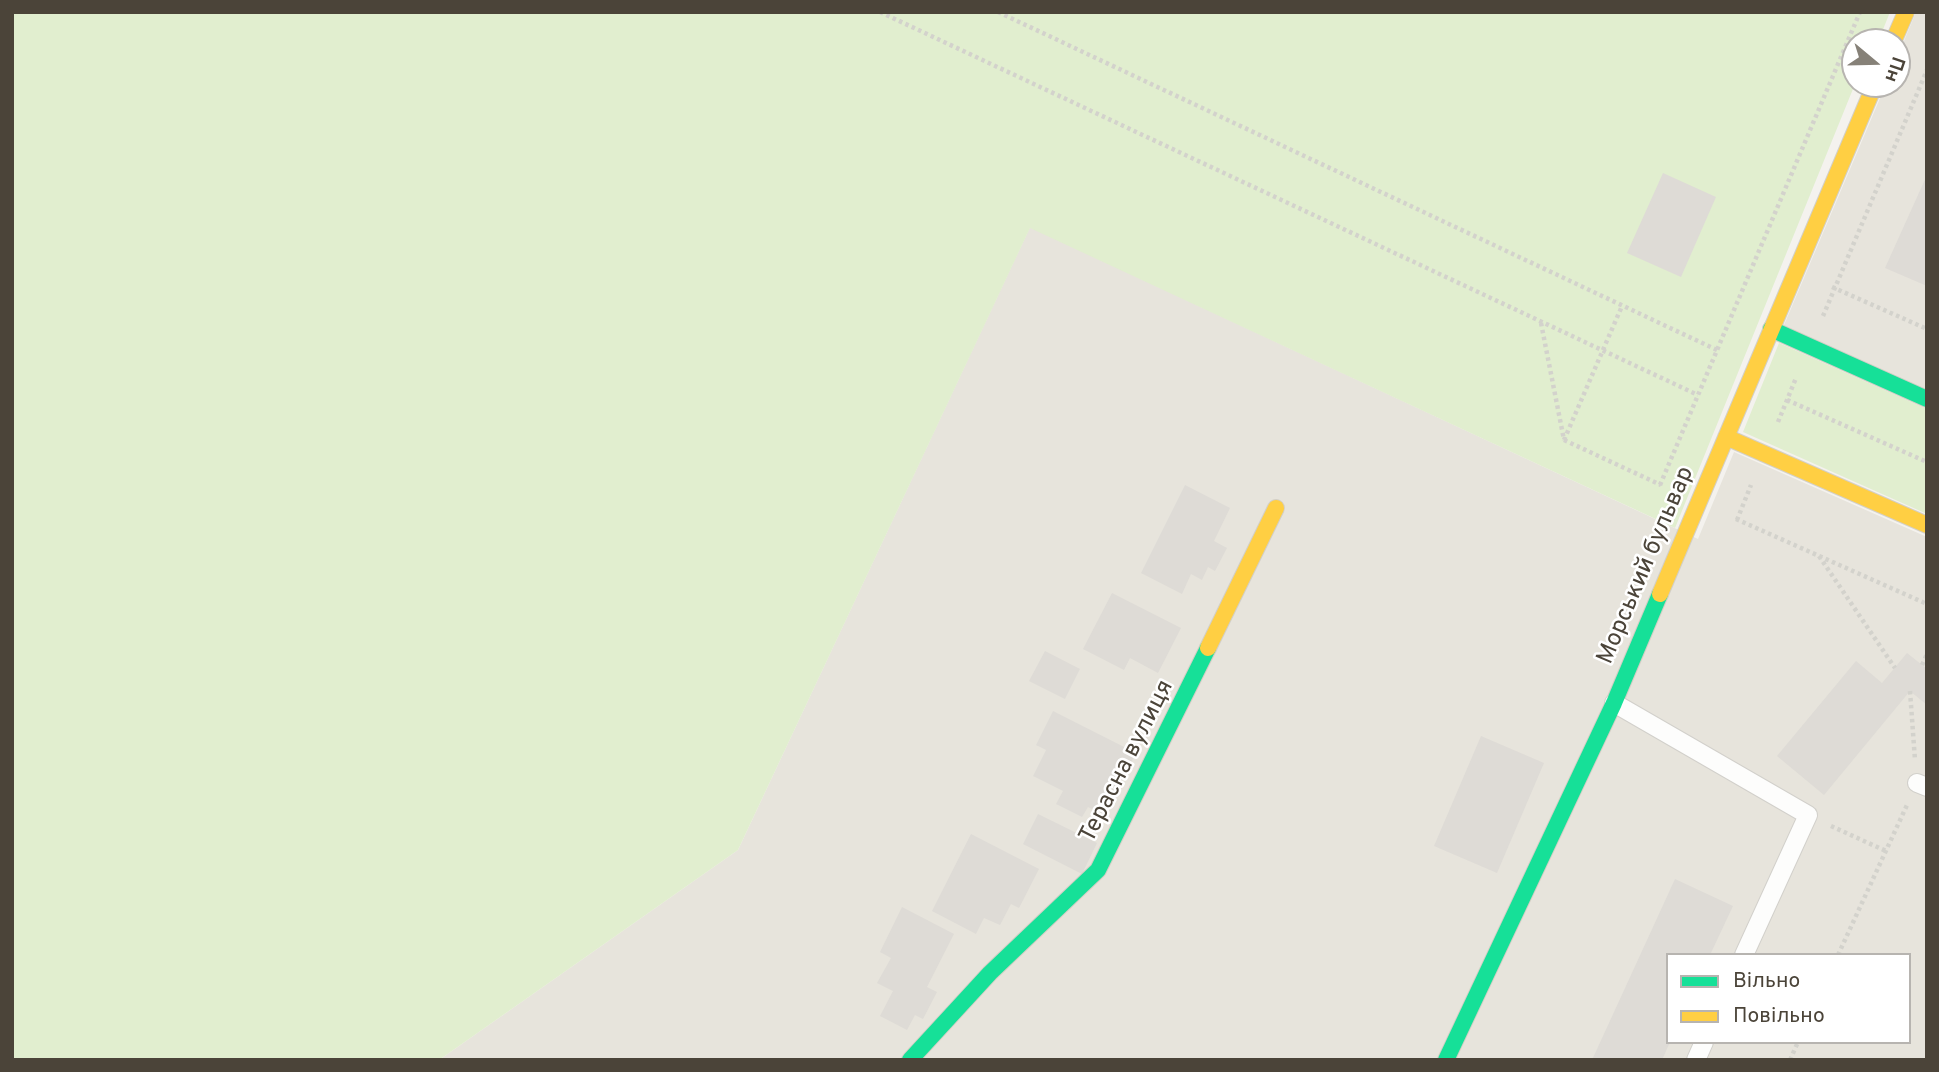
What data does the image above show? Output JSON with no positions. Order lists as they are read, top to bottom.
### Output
{
  "streets": {
    "street": ["Морський бульвар", "Терасна вулиця"]
  },
  "legend": ["Вільно", "Повільно"],
  "north": "right"
}
